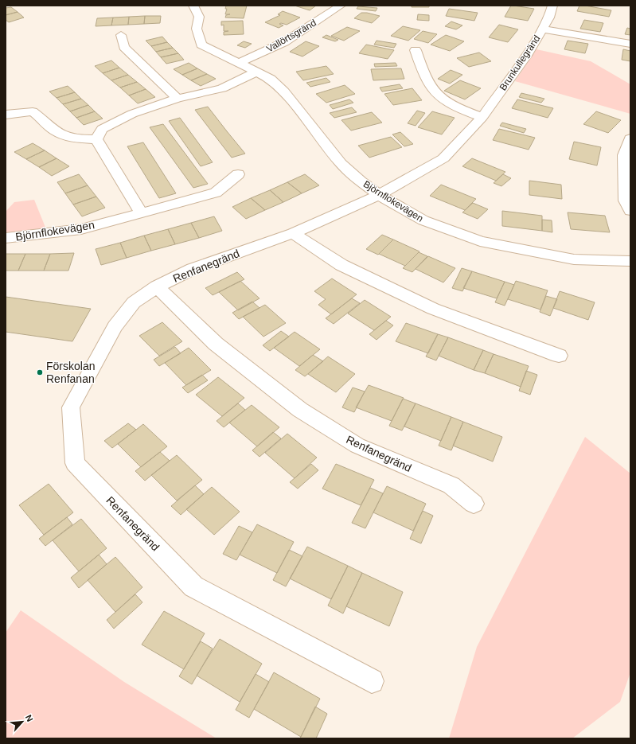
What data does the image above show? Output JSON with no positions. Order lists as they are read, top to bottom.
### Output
{
  "streets": {
    "street": [
      "Vallörtsgränd",
      "Brunkullegränd",
      "Björnflokevägen",
      "Renfanegränd"
    ]
  },
  "crossings": [
    ["Vallörtsgränd", "Björnflokevägen"],
    ["Brunkullegränd", "Björnflokevägen"],
    ["Brunkullegränd", "Renfanegränd"],
    ["Björnflokevägen", "Renfanegränd"]
  ],
  "places": ["Förskolan Renfanan"],
  "north": "top right"
}
